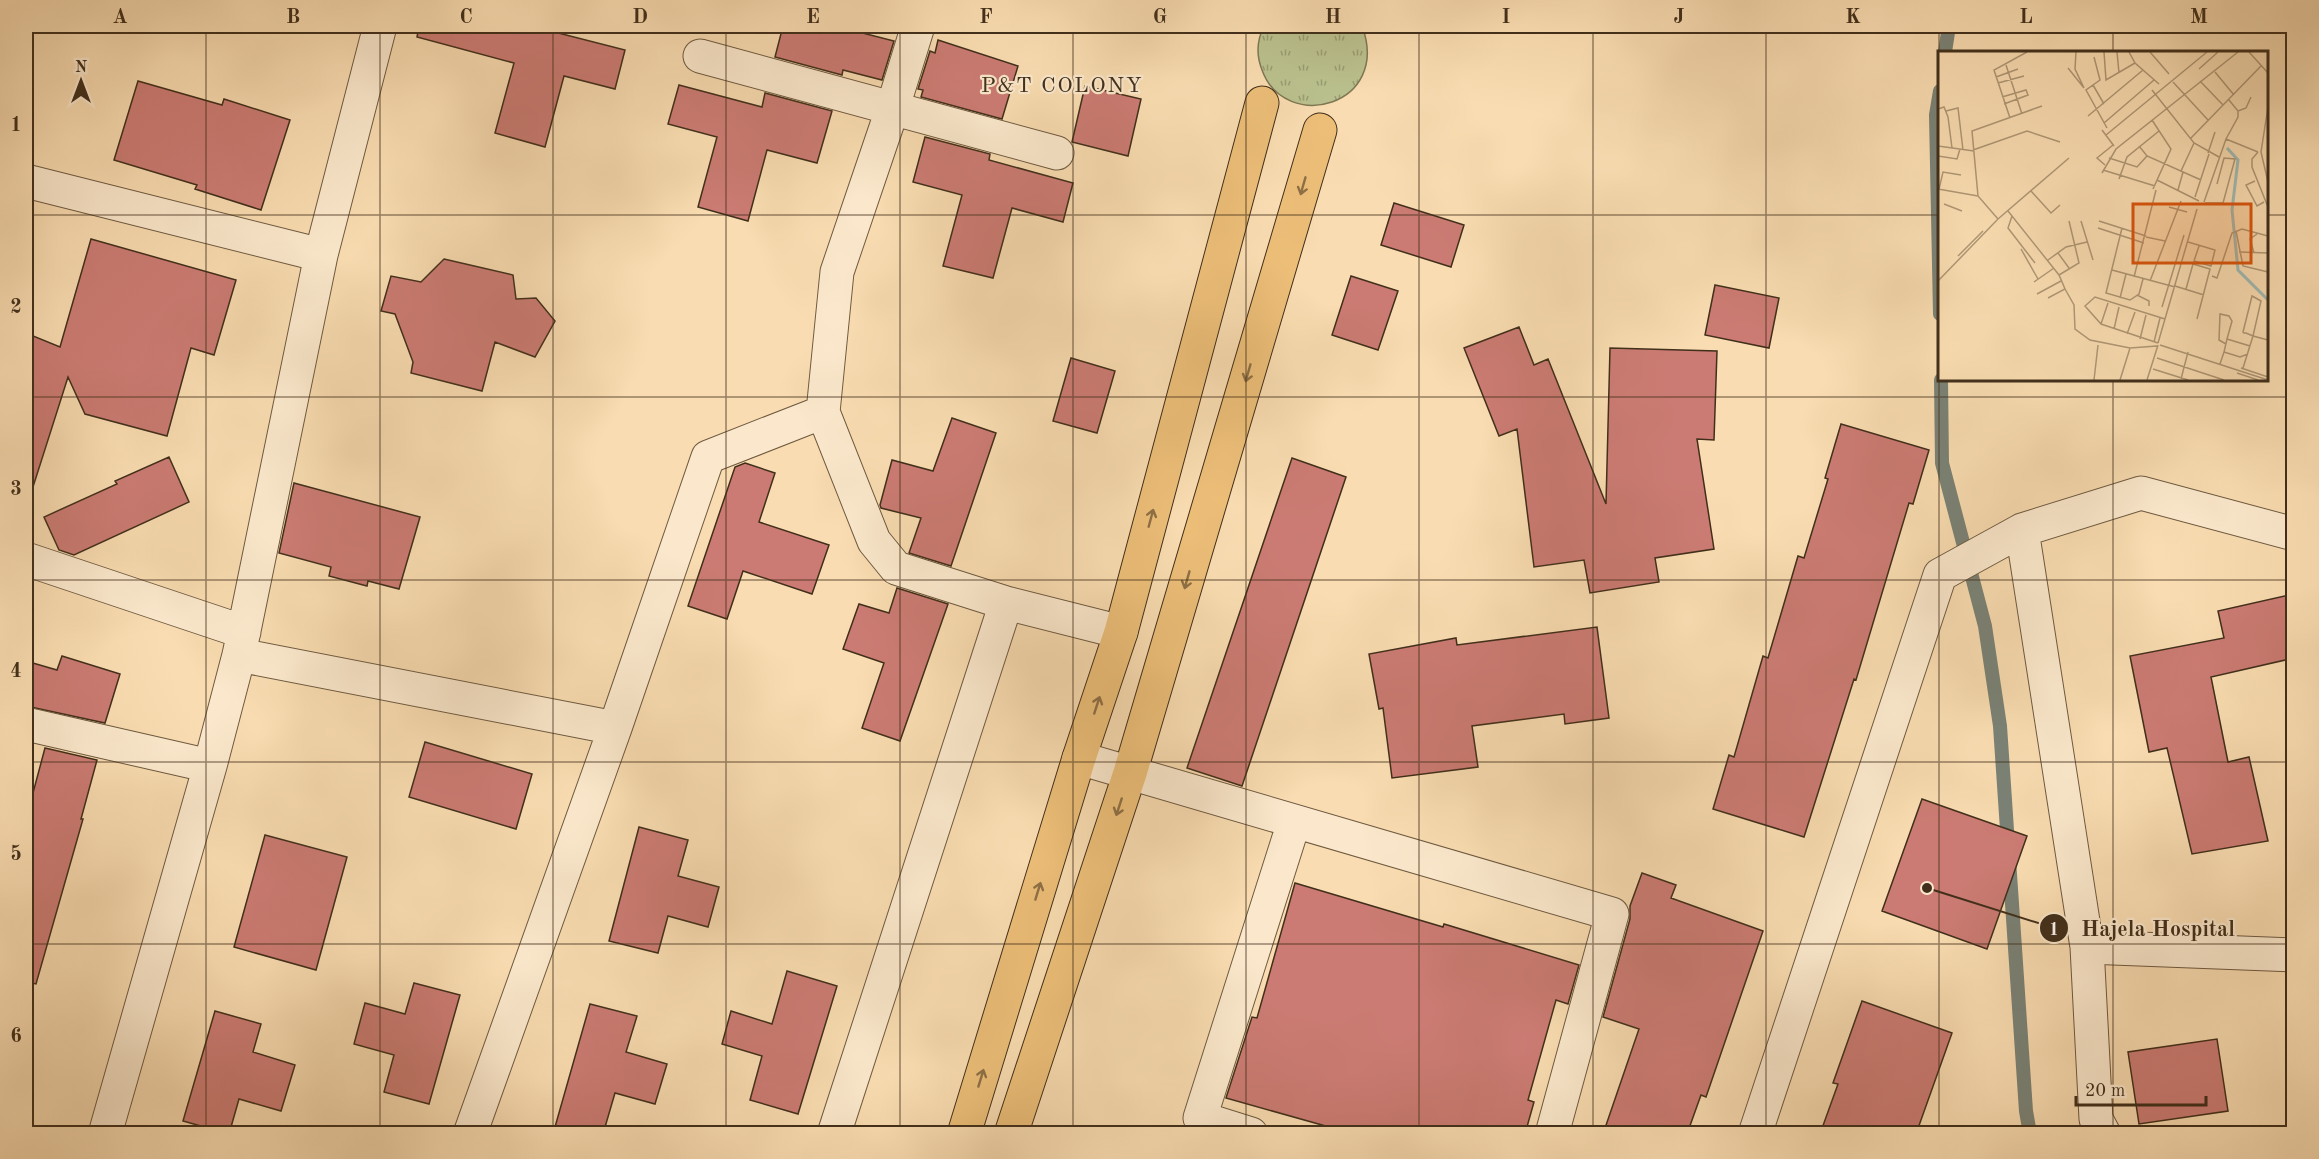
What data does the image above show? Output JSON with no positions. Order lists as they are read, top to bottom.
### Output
{
  "districts": ["P&T COLONY"],
  "places": ["Hajela Hospital"],
  "scale_bar": "20 m",
  "north": "top",
  "grid": {
    "columns": [
      "A",
      "B",
      "C",
      "D",
      "E",
      "F",
      "G",
      "H",
      "I",
      "J",
      "K",
      "L",
      "M"
    ],
    "rows": [
      "1",
      "2",
      "3",
      "4",
      "5",
      "6"
    ]
  }
}
